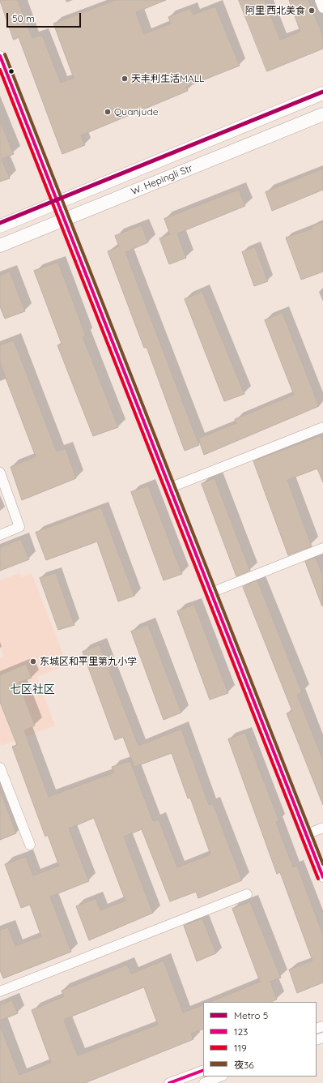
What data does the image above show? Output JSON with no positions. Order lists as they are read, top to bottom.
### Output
{
  "streets": {
    "main road": ["W. Hepingli Str"]
  },
  "districts": ["七区社区"],
  "places": [
    "阿里·西北美食",
    "天丰利生活MALL",
    "Quanjude",
    "东城区和平里第九小学"
  ],
  "lines": [
    "transit line 夜36",
    "transit line 123",
    "transit line 119",
    "metro line 5"
  ],
  "legend": [
    "Metro 5",
    "123",
    "119",
    "夜36"
  ],
  "scale_bar": "50 m"
}
